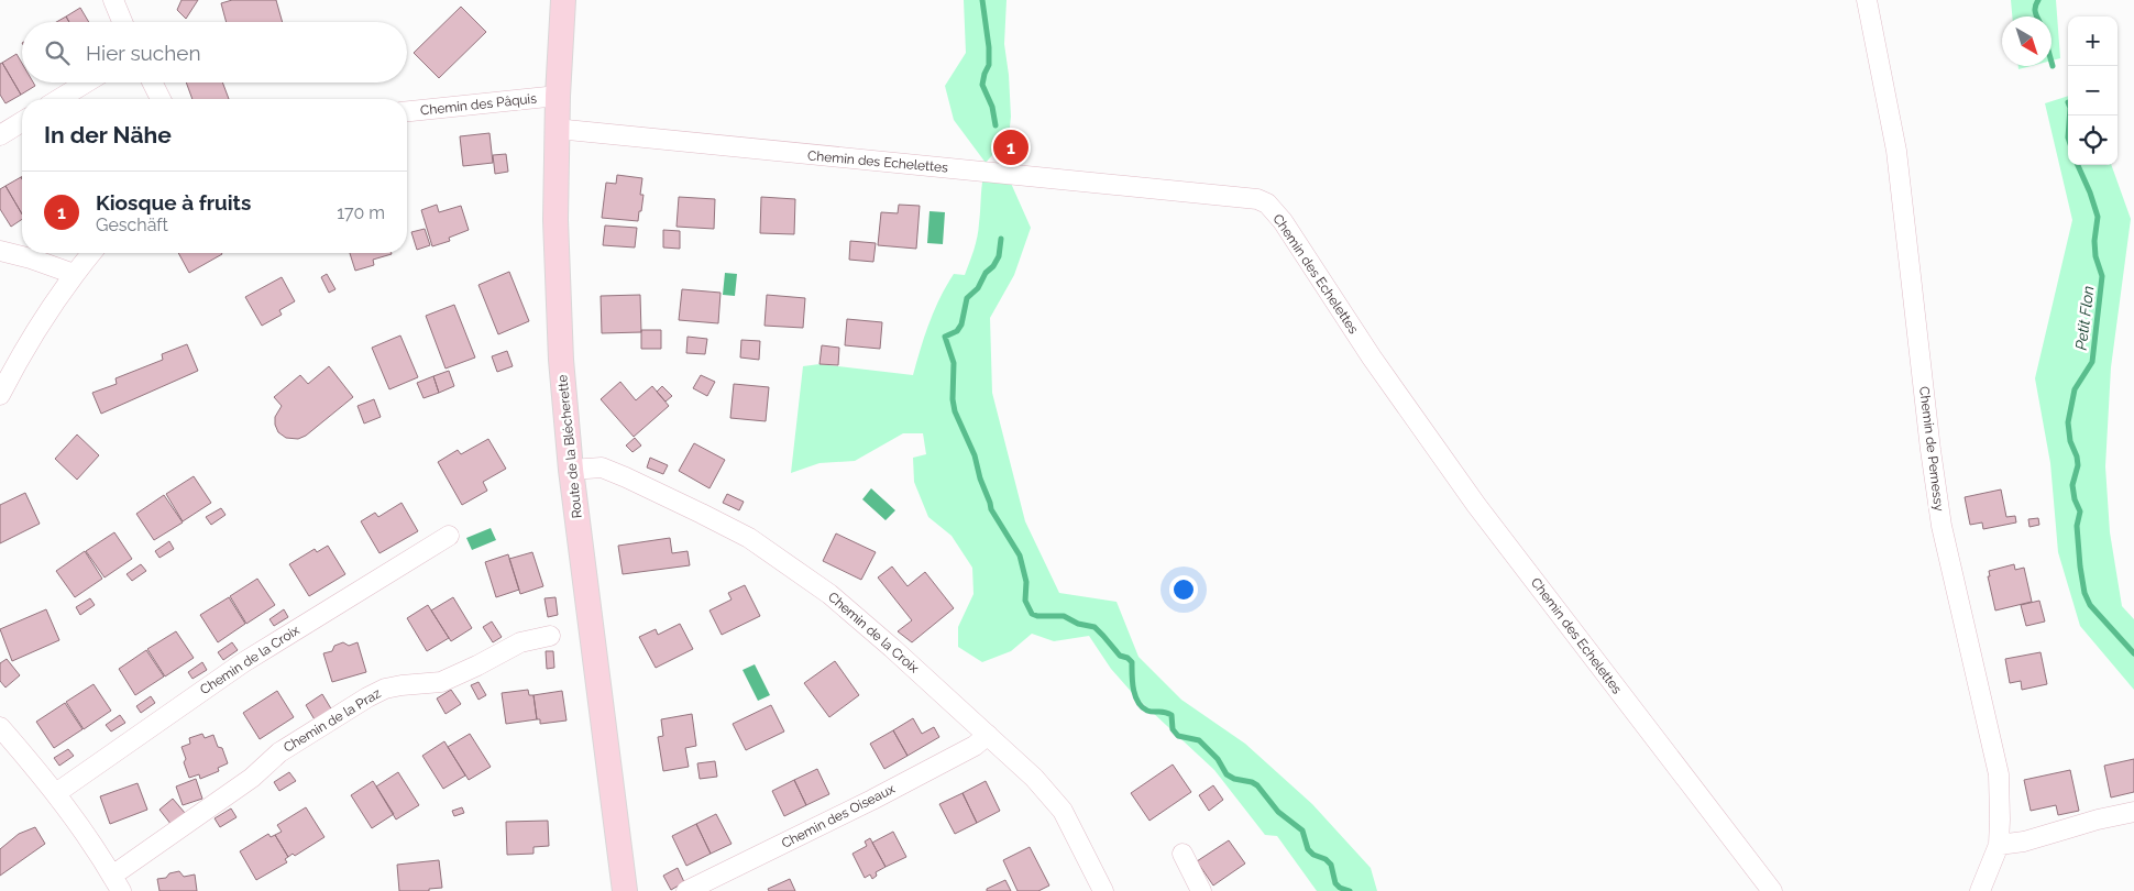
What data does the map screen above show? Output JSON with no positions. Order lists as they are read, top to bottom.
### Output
{
  "streets": {
    "main road": ["Route de la Blécherette"],
    "street": [
      "Chemin des Pâquis",
      "Chemin des Echelettes",
      "Chemin de Pernessy",
      "Chemin de la Croix",
      "Chemin de la Praz",
      "Chemin des Oiseaux"
    ]
  },
  "crossings": [
    ["Chemin des Pâquis", "Route de la Blécherette"],
    ["Chemin des Echelettes", "Route de la Blécherette"],
    ["Route de la Blécherette", "Chemin de la Croix"],
    ["Chemin de la Croix", "Chemin des Oiseaux"]
  ],
  "water": ["Petit Flon"],
  "north": "bottom right",
  "page": {
    "map_buttons": ["+", "−"],
    "search": "Hier suchen",
    "heading": "In der Nähe",
    "pins": "1",
    "list": [
      {
        "mark": "1",
        "name": "Kiosque à fruits",
        "note": "Geschäft",
        "value": "170 m"
      }
    ]
  }
}
